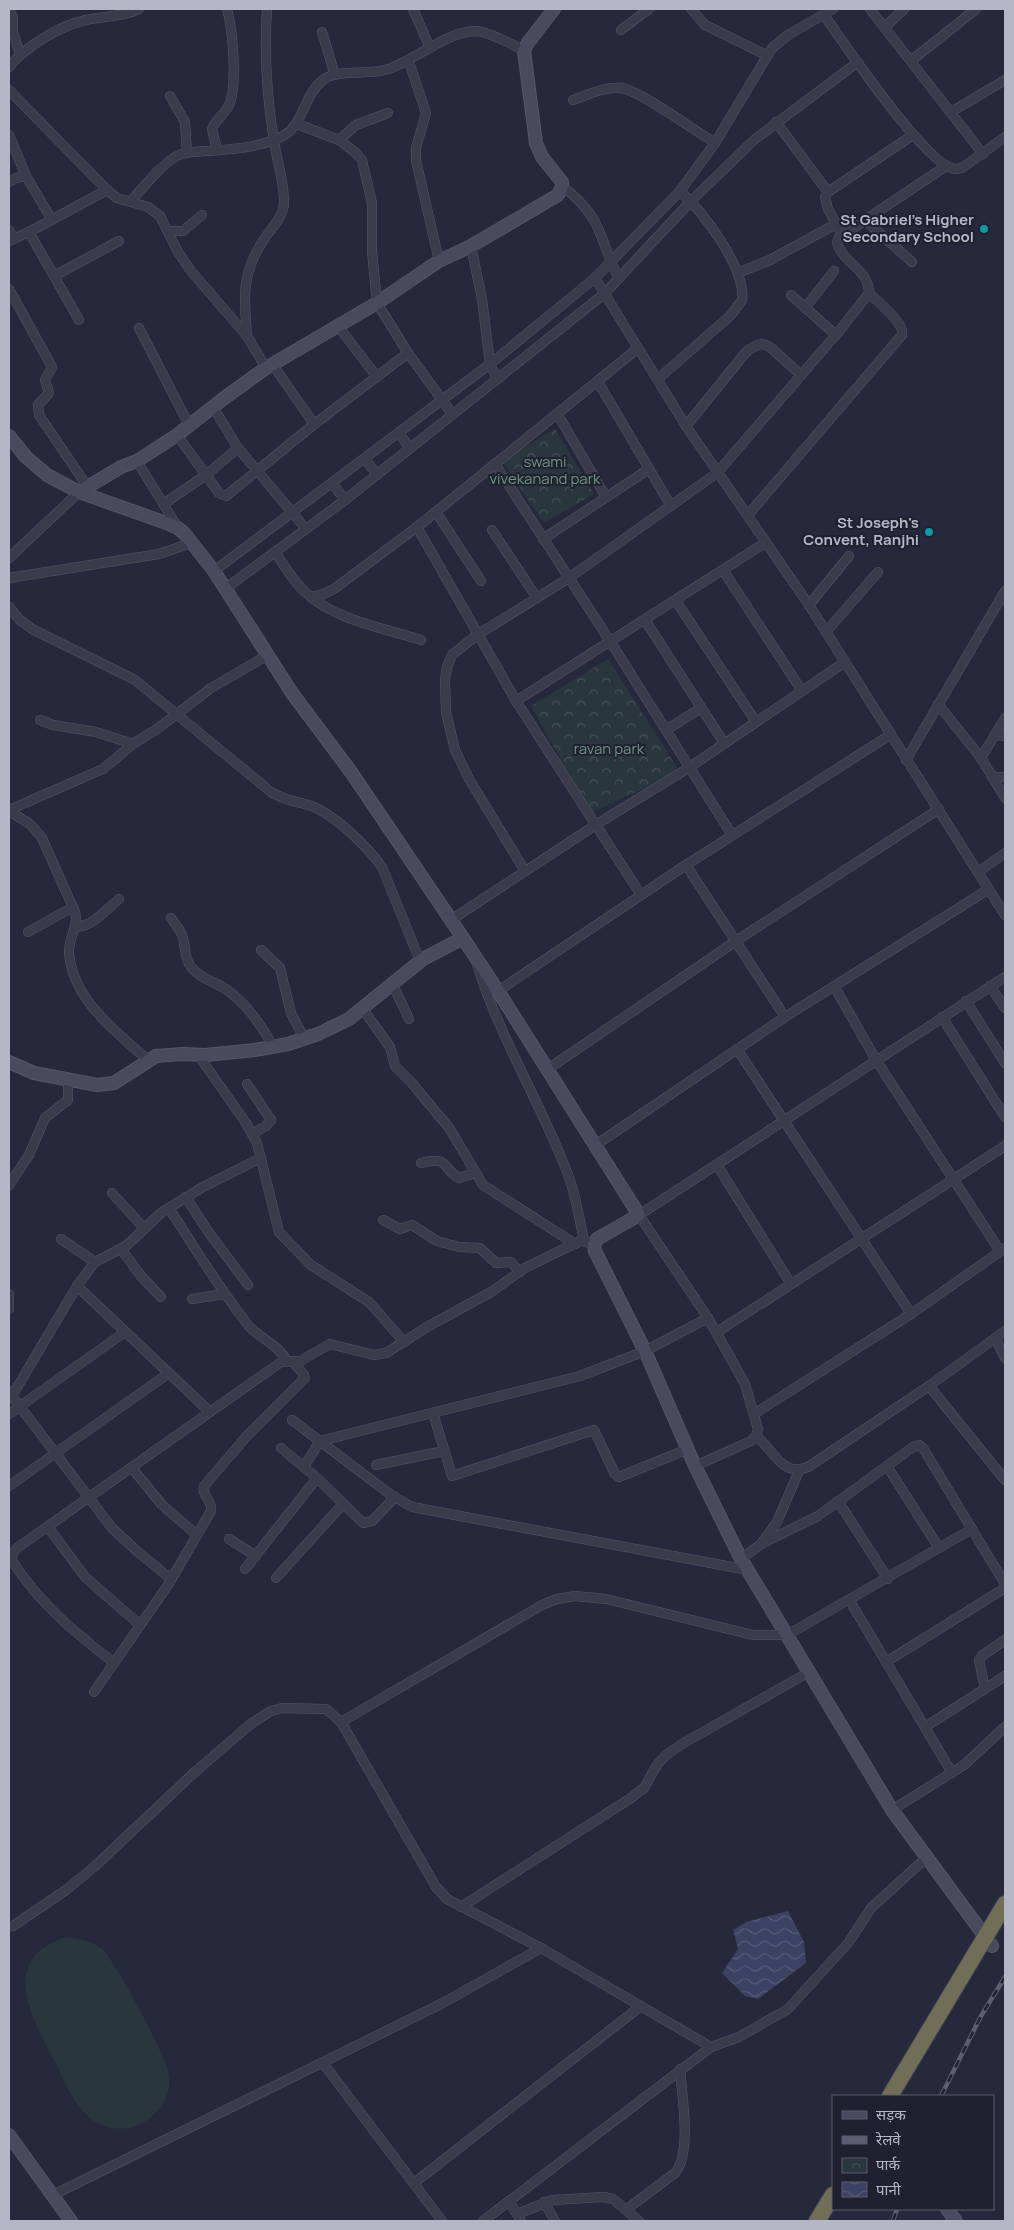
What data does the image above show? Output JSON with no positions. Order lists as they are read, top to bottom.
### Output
{
  "parks": ["swami vivekanand park", "ravan park"],
  "places": ["St Gabriel's Higher Secondary School", "St Joseph's Convent, Ranjhi"],
  "legend": [
    "सड़क",
    "रेलवे",
    "पार्क",
    "पानी"
  ]
}
